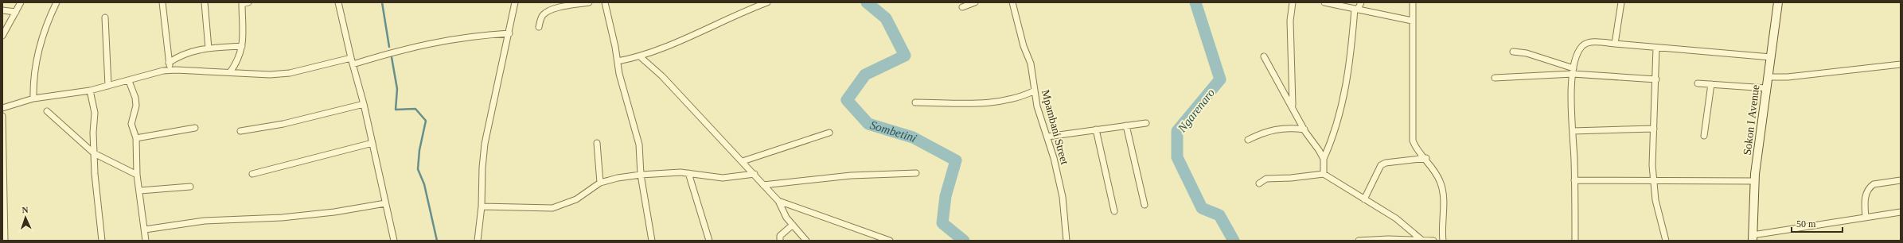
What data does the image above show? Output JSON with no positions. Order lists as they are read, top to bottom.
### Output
{
  "streets": {
    "street": ["Sokon I Avenue", "Mpambani Street"]
  },
  "water": ["Ngarenaro", "Sombetini"],
  "scale_bar": "50 m",
  "north": "top"
}
